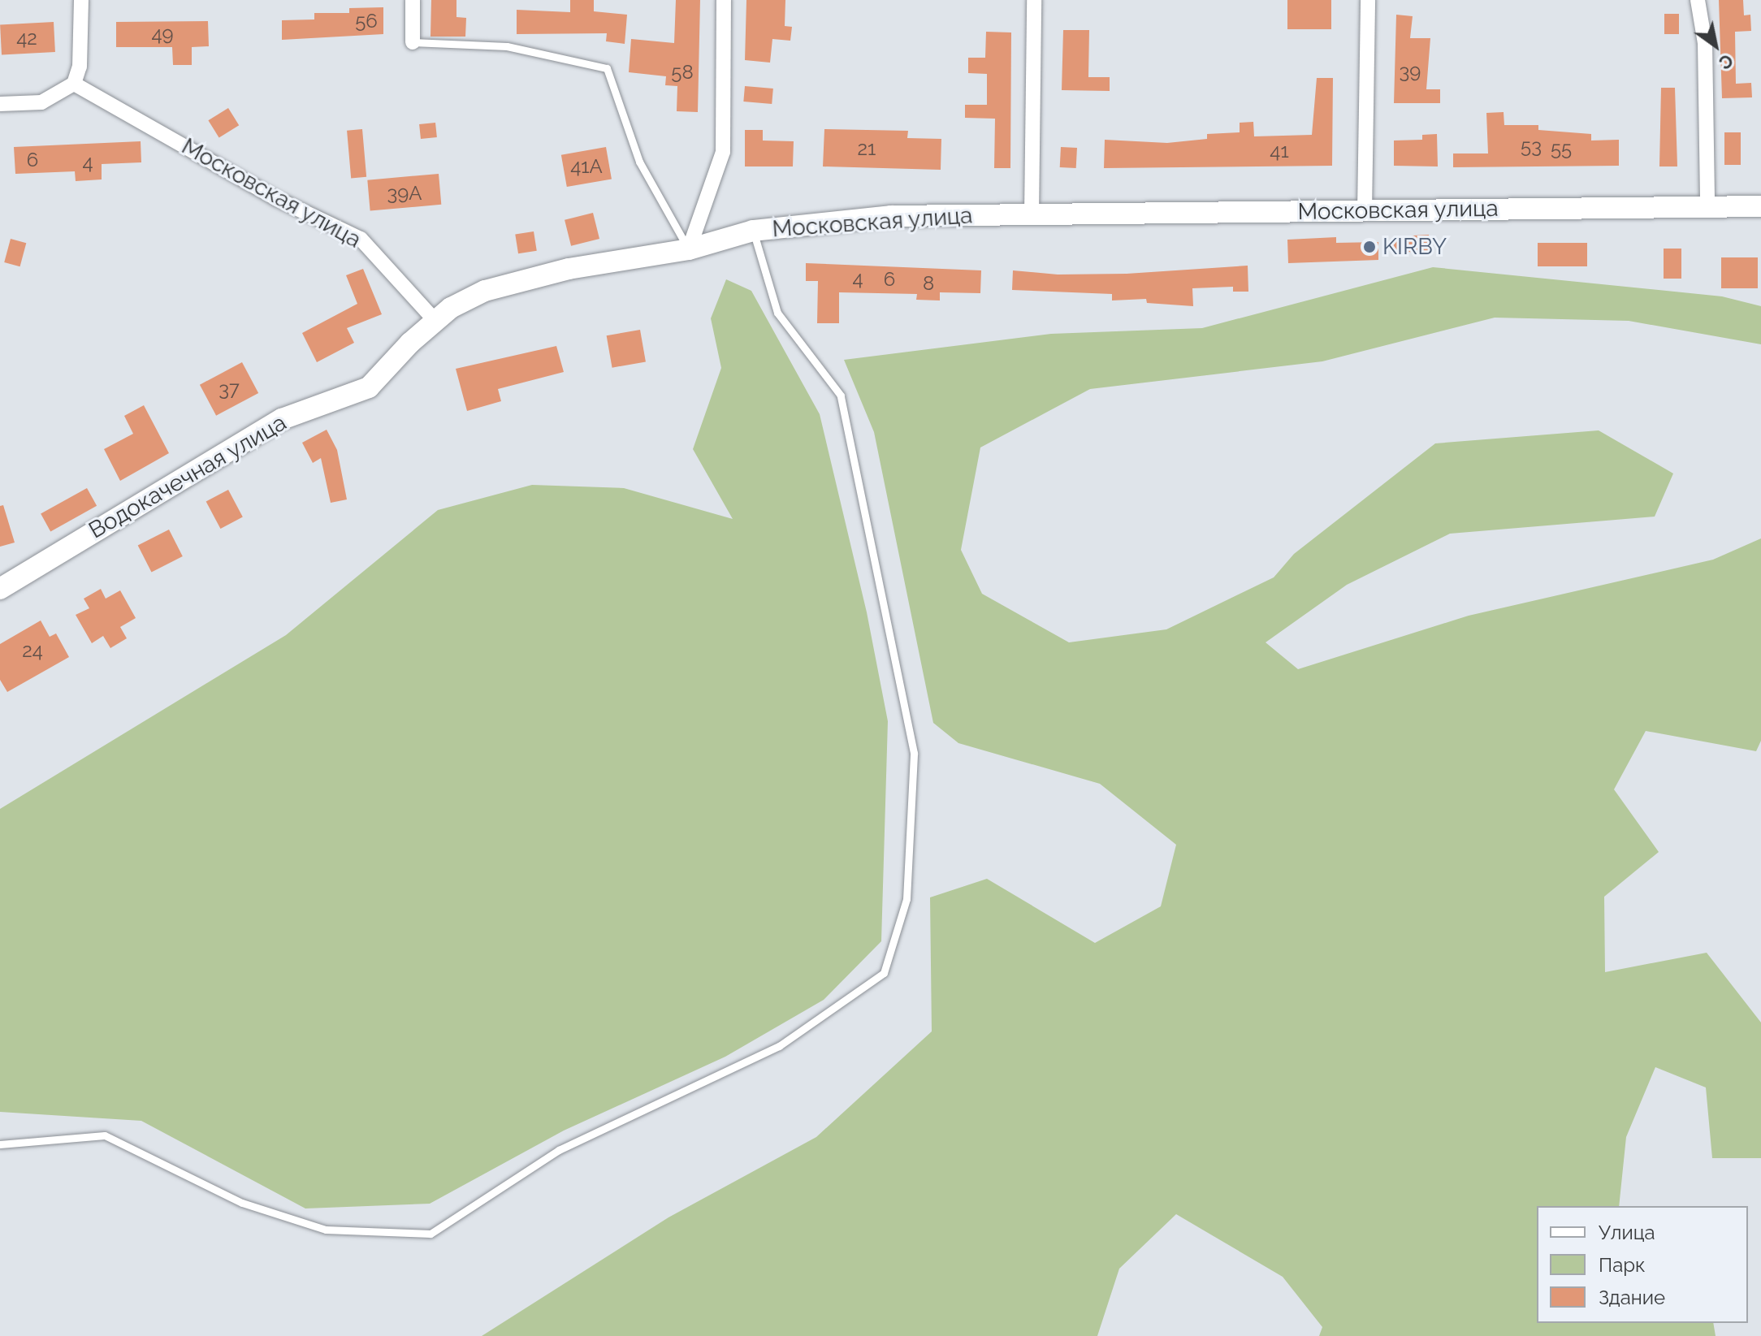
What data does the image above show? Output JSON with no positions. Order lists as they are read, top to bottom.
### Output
{
  "streets": {
    "street": ["Московская улица", "Водокачечная улица"]
  },
  "crossings": [
    ["Московская улица", "Водокачечная улица"]
  ],
  "places": ["KIRBY"],
  "house_numbers": [
    "56",
    "49",
    "42",
    "39",
    "58",
    "53",
    "21",
    "55",
    "41",
    "6",
    "4",
    "41А",
    "39А",
    "4",
    "6",
    "8",
    "37",
    "24"
  ],
  "legend": ["Улица", "Парк", "Здание"],
  "north": "bottom right"
}
